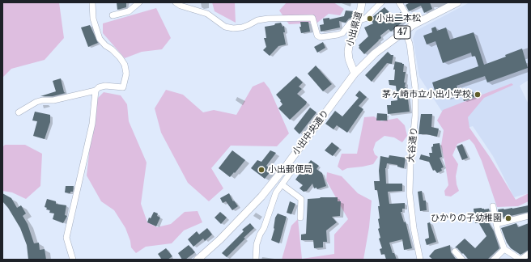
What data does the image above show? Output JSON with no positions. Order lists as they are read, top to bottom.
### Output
{
  "streets": {
    "main road": ["小出県道", "47", "小出中央通り"],
    "street": ["大谷通り"]
  },
  "crossings": [
    ["小出県道", "47"],
    ["小出県道", "小出中央通り"],
    ["47", "小出中央通り"],
    ["47", "大谷通り"]
  ],
  "places": [
    "小出二本松",
    "茅ヶ崎市立小出小学校",
    "小出郵便局",
    "ひかりの子幼稚園"
  ]
}
